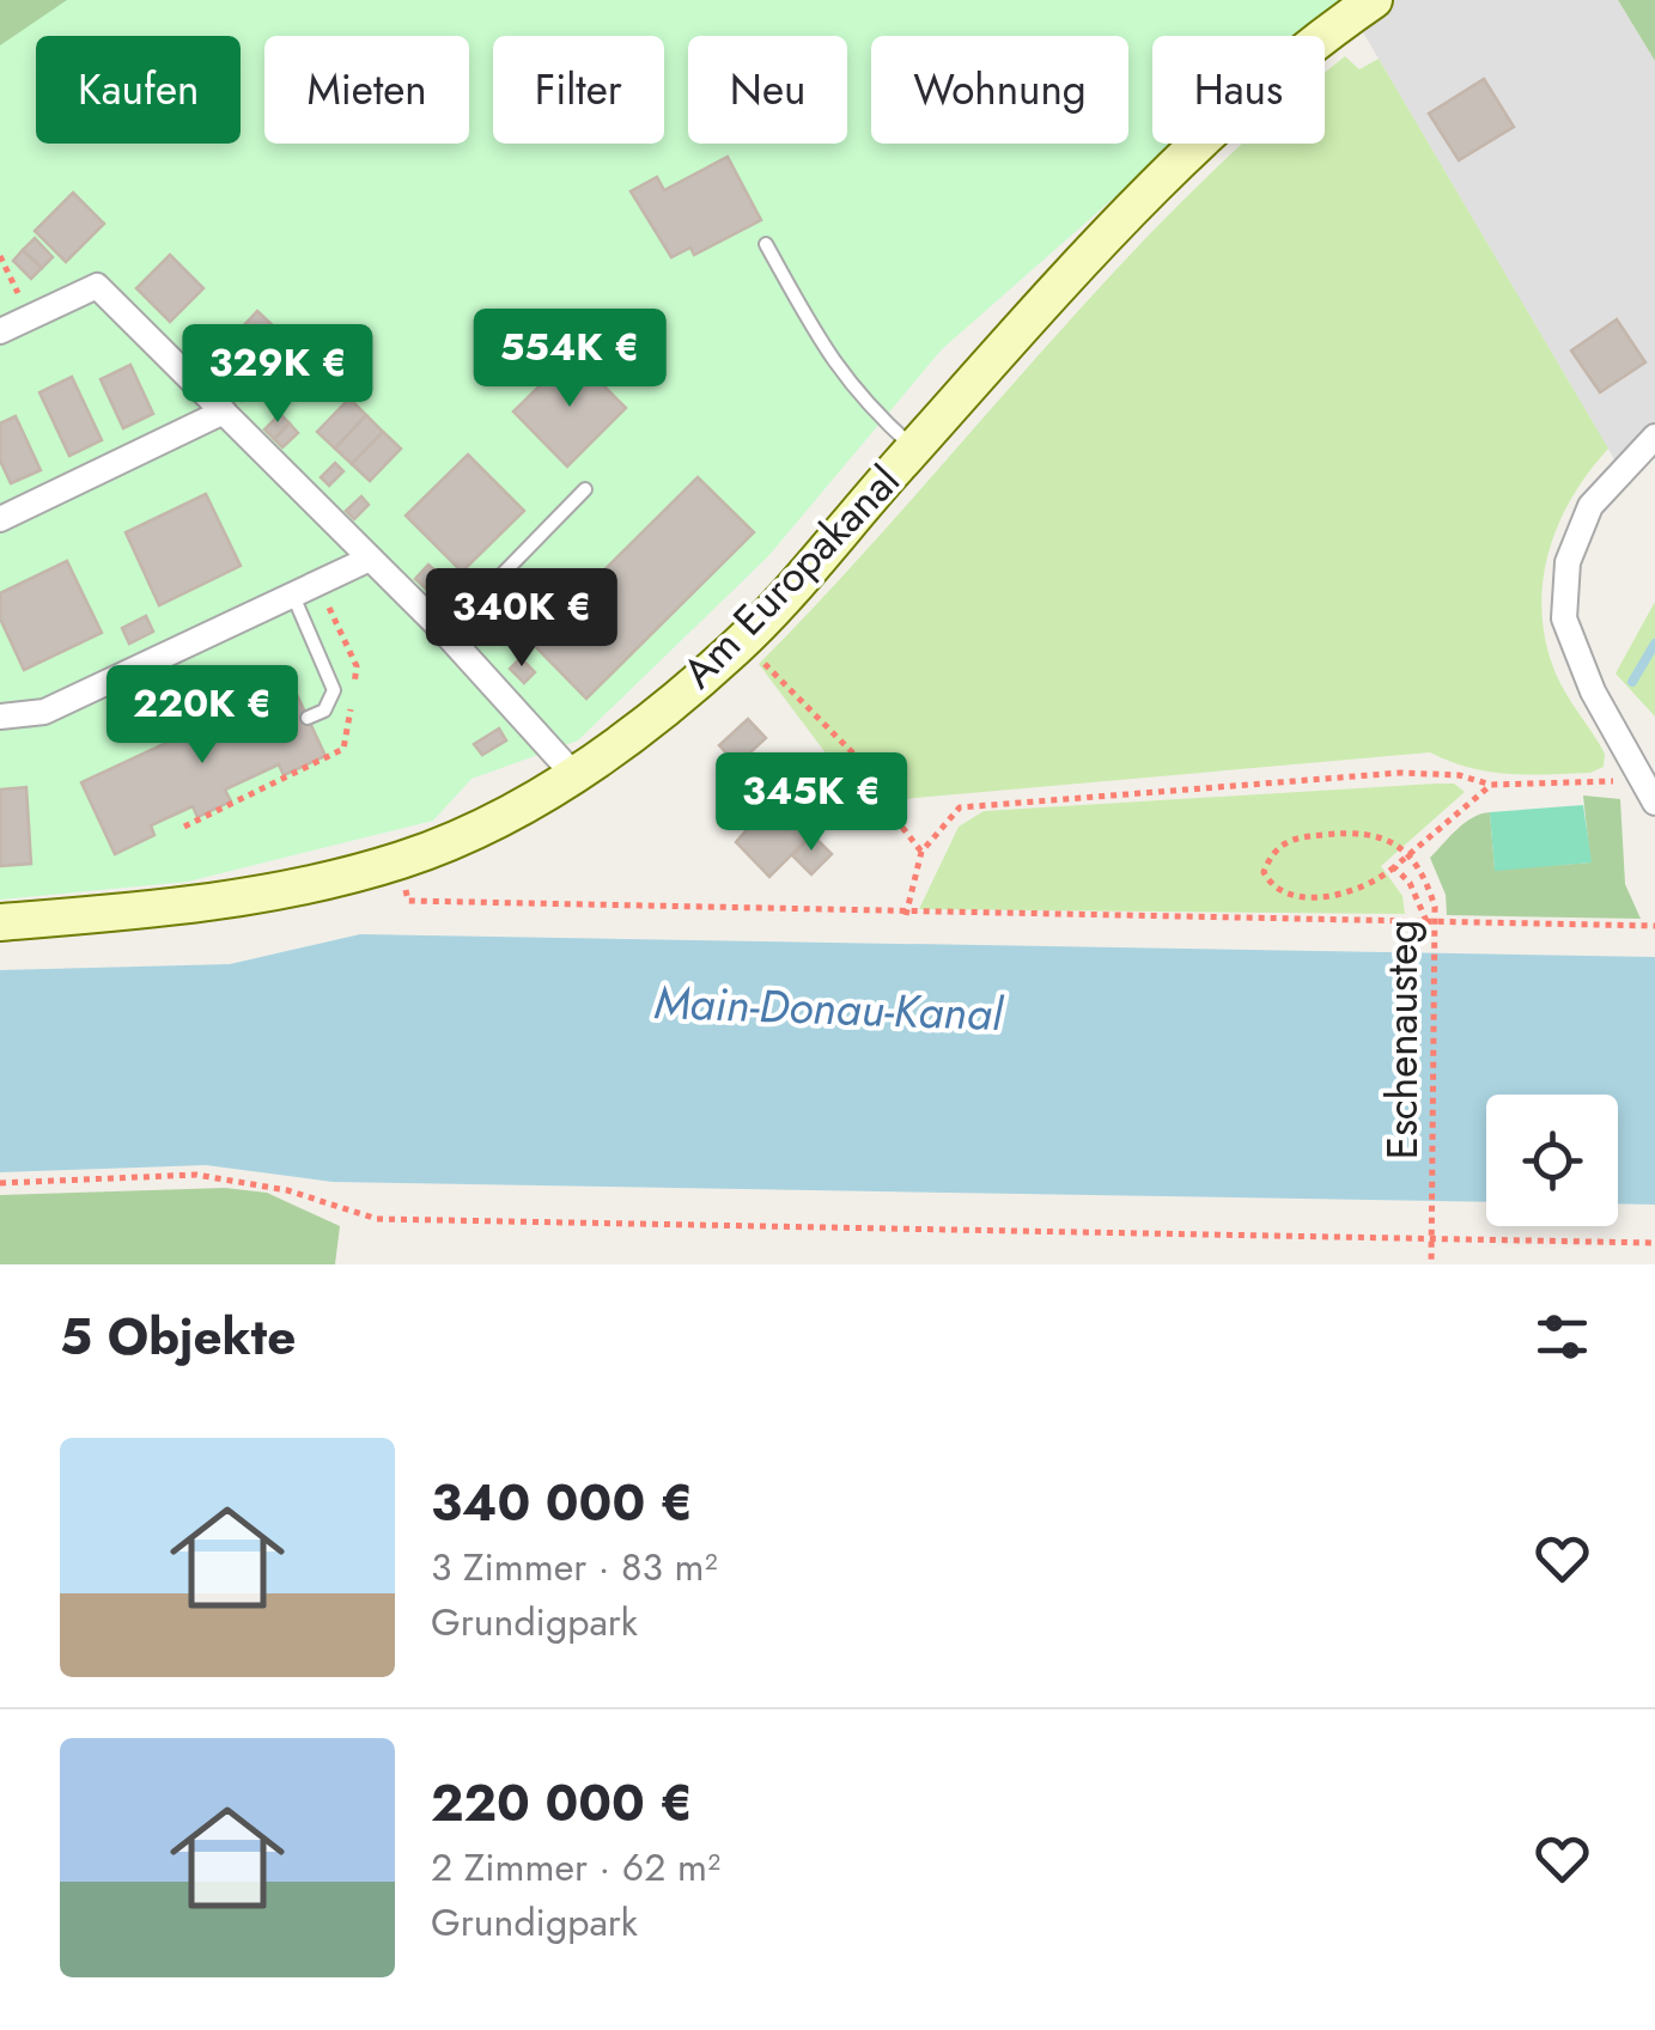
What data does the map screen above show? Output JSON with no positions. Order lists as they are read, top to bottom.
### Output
{
  "streets": {
    "main road": ["Am Europakanal"],
    "path": ["Eschenausteg"]
  },
  "water": ["Main-Donau-Kanal"],
  "page": {
    "chip": [
      "Kaufen",
      "Mieten",
      "Filter",
      "Neu",
      "Wohnung",
      "Haus"
    ],
    "price": [
      "554K €",
      "329K €",
      "340K €",
      "220K €",
      "345K €"
    ],
    "heading": "5 Objekte",
    "list": [
      {
        "name": "340 000 €",
        "note": "3 Zimmer · 83 m² · Grundigpark"
      },
      {
        "name": "220 000 €",
        "note": "2 Zimmer · 62 m² · Grundigpark"
      }
    ]
  }
}
